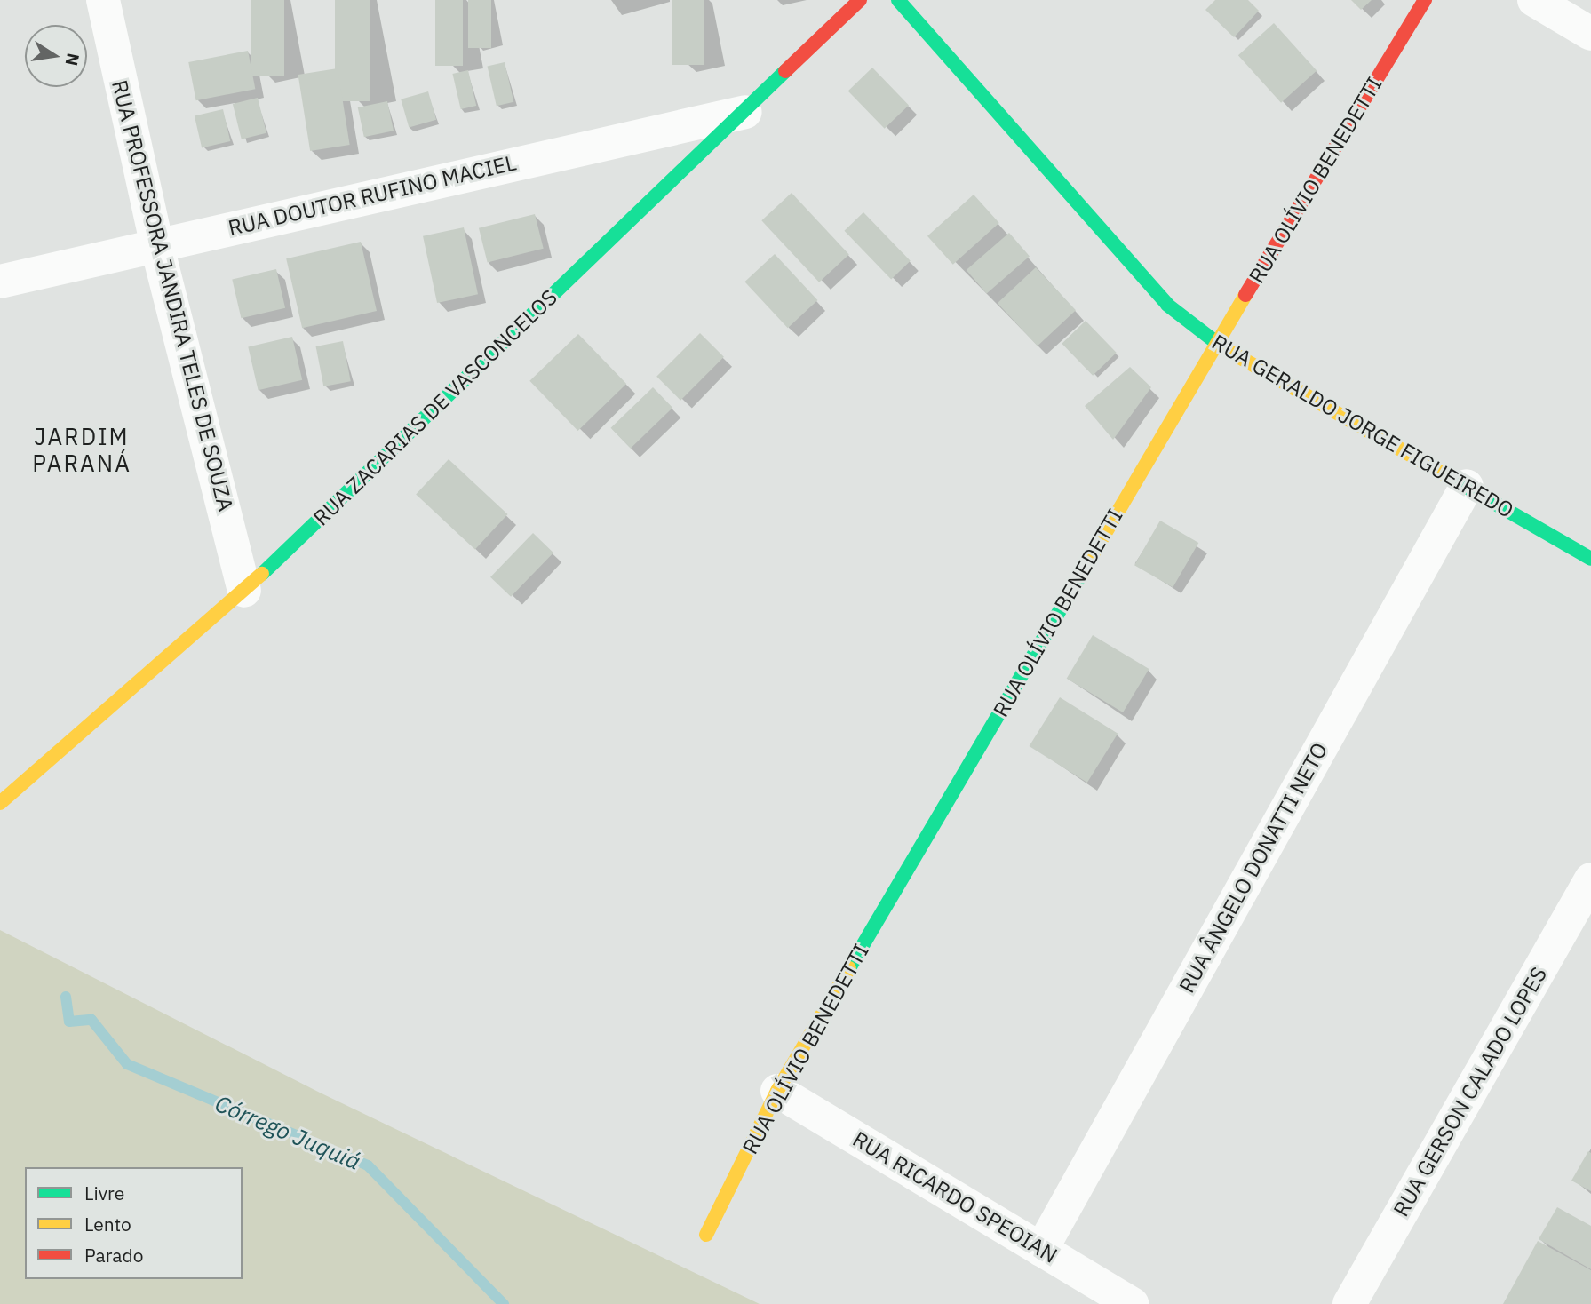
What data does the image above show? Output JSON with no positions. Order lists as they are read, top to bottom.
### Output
{
  "streets": {
    "street": [
      "RUA OLÍVIO BENEDETTI",
      "RUA DOUTOR RUFINO MACIEL",
      "RUA PROFESSORA JANDIRA TELES DE SOUZA",
      "RUA ZACARIAS DE VASCONCELOS",
      "RUA GERALDO JORGE FIGUEIREDO",
      "RUA ÂNGELO DONATTI NETO",
      "RUA GERSON CALADO LOPES",
      "RUA RICARDO SPEOIAN"
    ]
  },
  "crossings": [
    ["RUA OLÍVIO BENEDETTI", "RUA GERALDO JORGE FIGUEIREDO"],
    ["RUA OLÍVIO BENEDETTI", "RUA RICARDO SPEOIAN"],
    ["RUA DOUTOR RUFINO MACIEL", "RUA PROFESSORA JANDIRA TELES DE SOUZA"],
    ["RUA DOUTOR RUFINO MACIEL", "RUA ZACARIAS DE VASCONCELOS"],
    ["RUA PROFESSORA JANDIRA TELES DE SOUZA", "RUA ZACARIAS DE VASCONCELOS"],
    ["RUA GERALDO JORGE FIGUEIREDO", "RUA ÂNGELO DONATTI NETO"],
    ["RUA ÂNGELO DONATTI NETO", "RUA RICARDO SPEOIAN"]
  ],
  "districts": ["JARDIM PARANÁ"],
  "water": ["Córrego Juquiá"],
  "legend": ["Livre", "Lento", "Parado"],
  "north": "right"
}
